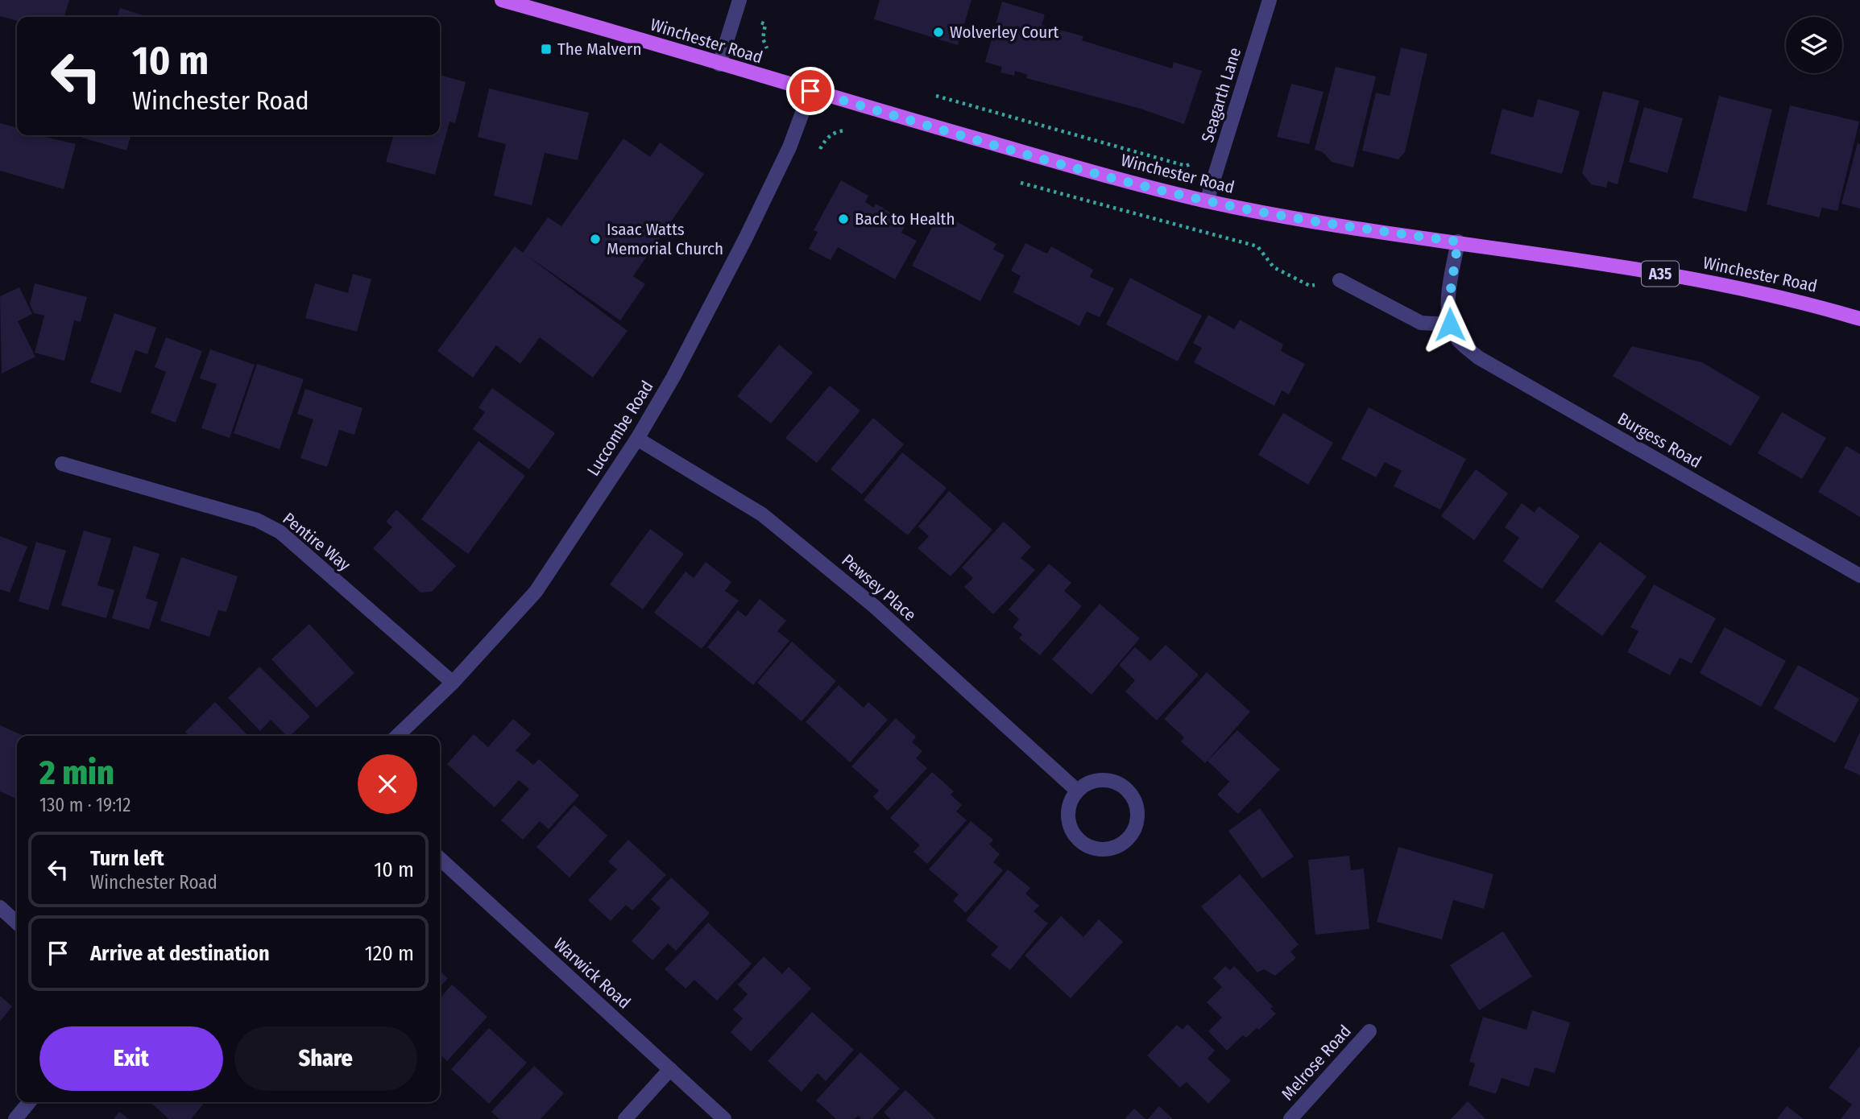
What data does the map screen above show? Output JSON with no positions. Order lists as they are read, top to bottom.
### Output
{
  "streets": {
    "main road": ["Winchester Road", "A35"],
    "street": [
      "Seagarth Lane",
      "Luccombe Road",
      "Burgess Road",
      "Pentire Way",
      "Pewsey Place",
      "Warwick Road",
      "Melrose Road"
    ]
  },
  "crossings": [
    ["Winchester Road", "Seagarth Lane"],
    ["Winchester Road", "Luccombe Road"],
    ["Luccombe Road", "Pentire Way"],
    ["Luccombe Road", "Pewsey Place"]
  ],
  "places": {
    "other": ["Wolverley Court", "Back to Health", "Isaac Watts Memorial Church"],
    "transit": ["The Malvern"]
  },
  "page": {
    "turn": ["10 m", "Winchester Road"],
    "heading": ["2 min", "130 m · 19:12"],
    "list": [
      {
        "name": "Turn left",
        "note": "Winchester Road",
        "value": "10 m"
      },
      {
        "name": "Arrive at destination",
        "value": "120 m"
      }
    ],
    "buttons": ["Exit", "Share"]
  }
}
